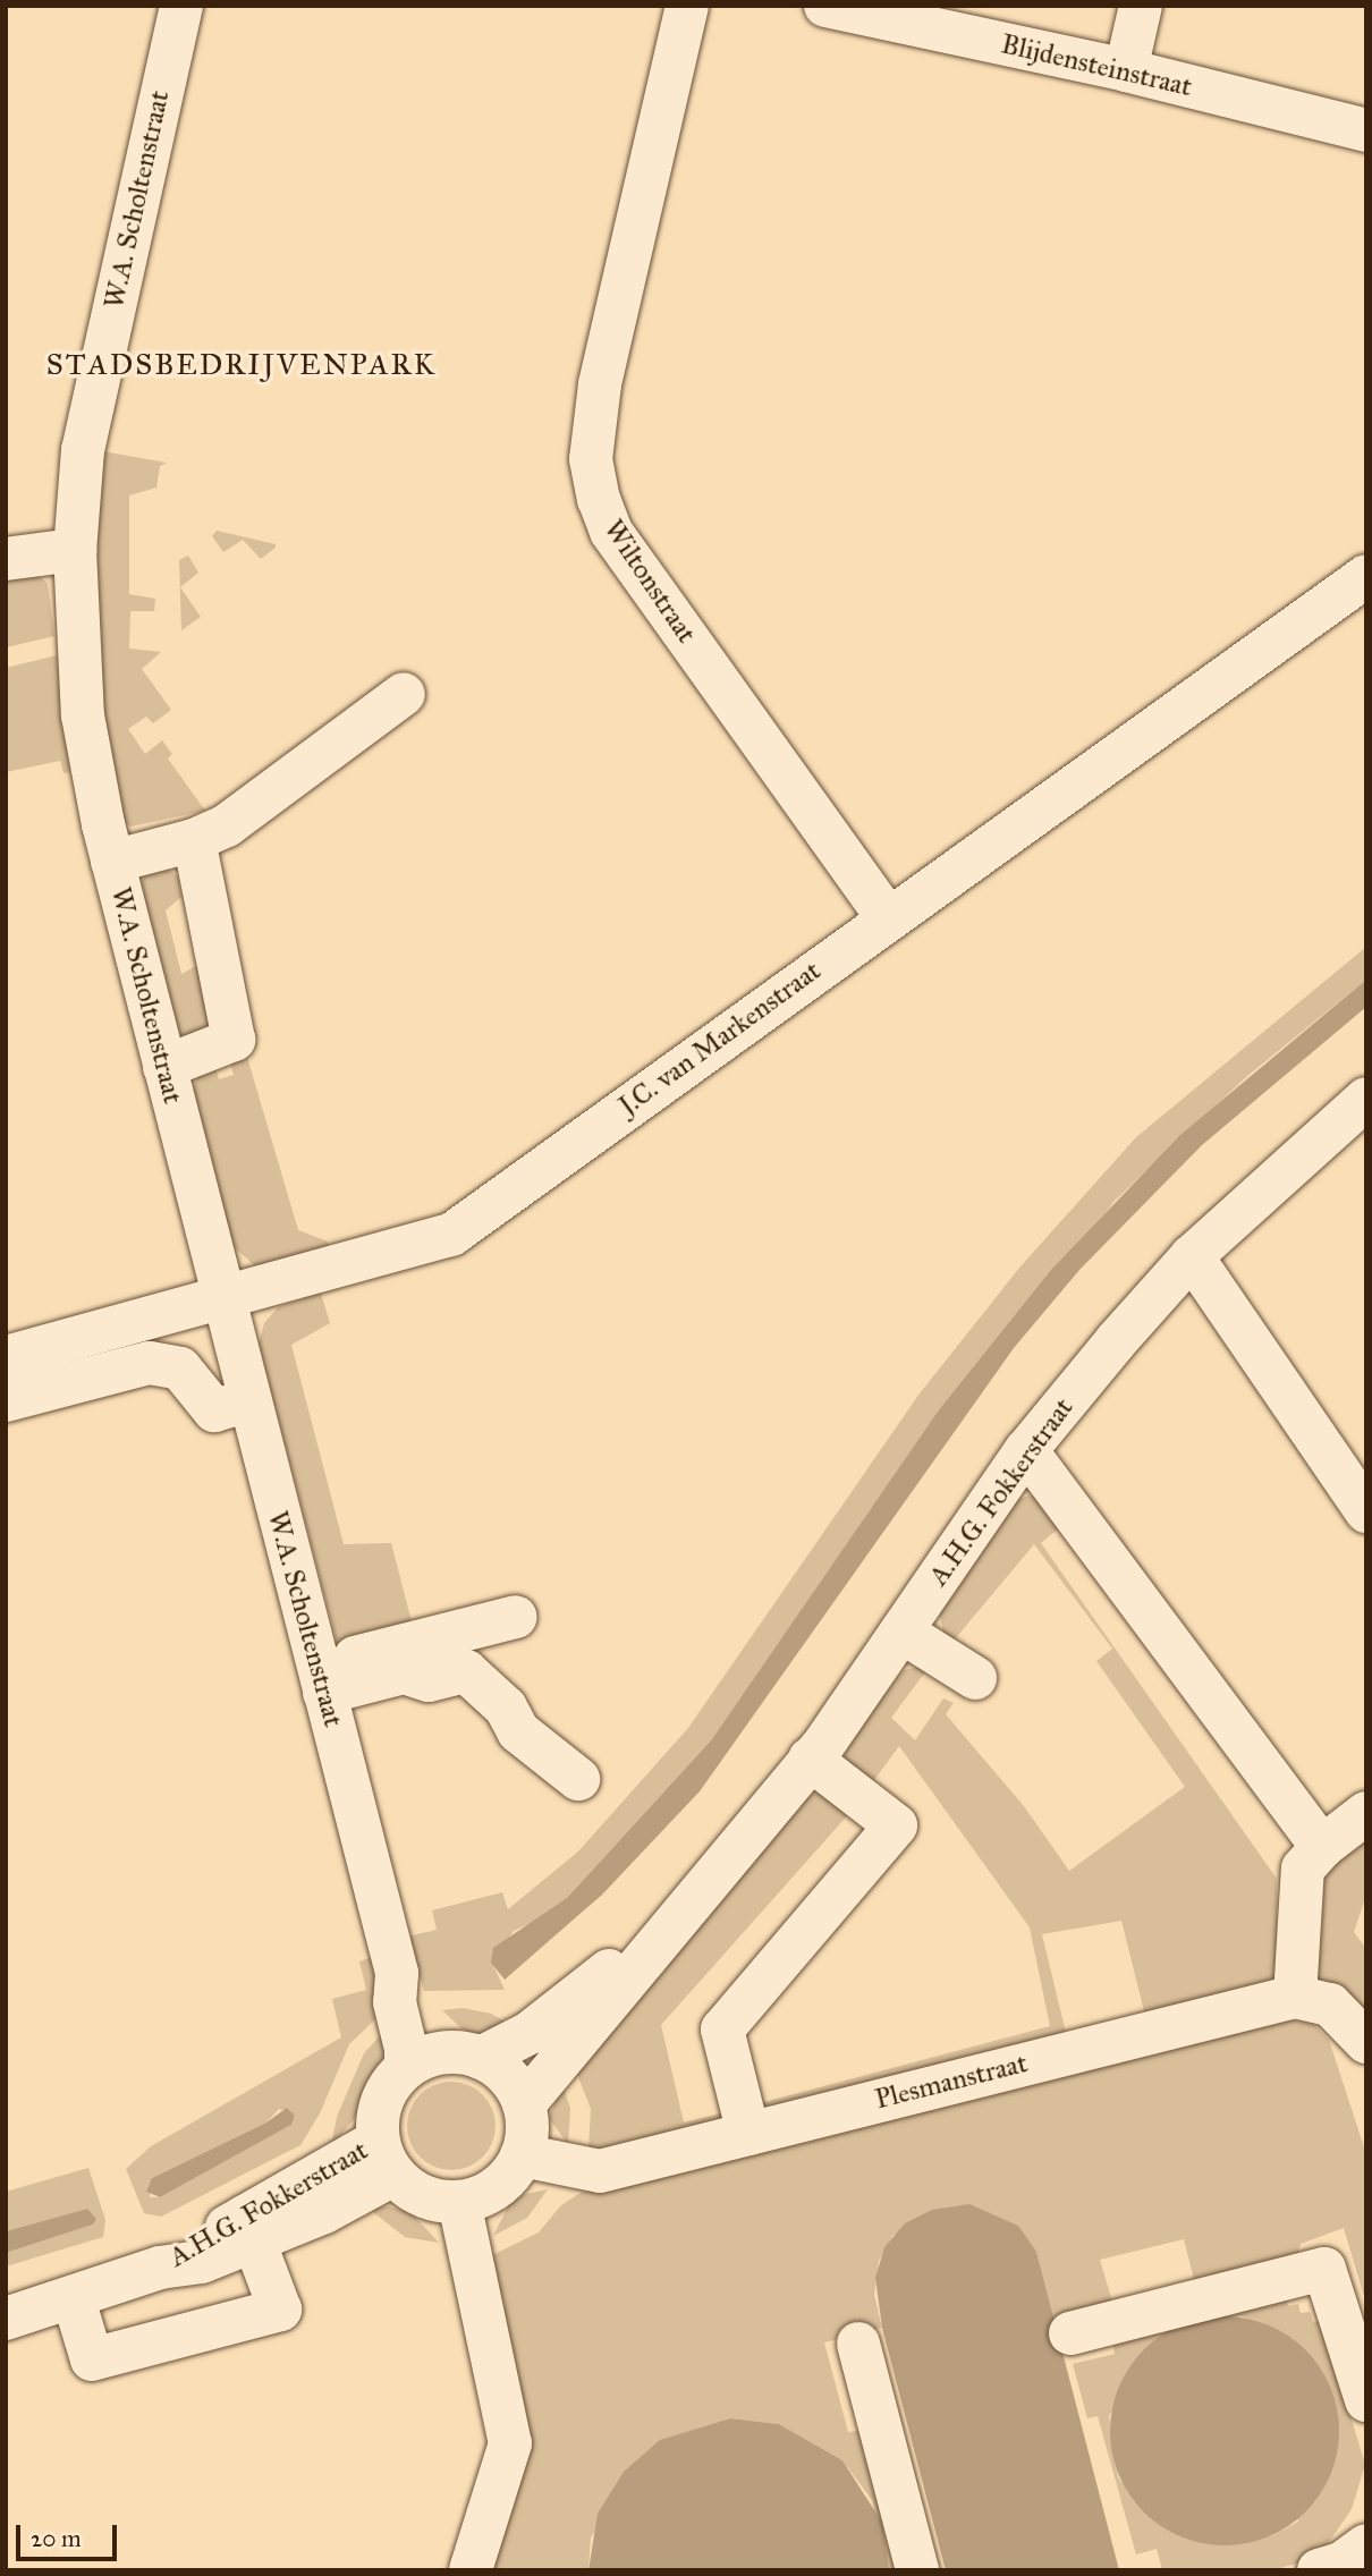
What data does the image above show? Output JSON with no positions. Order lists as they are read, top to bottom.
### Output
{
  "streets": {
    "street": [
      "Blijdensteinstraat",
      "W.A. Scholtenstraat",
      "Wiltonstraat",
      "J.C. van Markenstraat",
      "A.H.G. Fokkerstraat",
      "Plesmanstraat"
    ]
  },
  "crossings": [
    ["W.A. Scholtenstraat", "J.C. van Markenstraat"],
    ["W.A. Scholtenstraat", "A.H.G. Fokkerstraat"],
    ["W.A. Scholtenstraat", "Plesmanstraat"],
    ["Wiltonstraat", "J.C. van Markenstraat"],
    ["A.H.G. Fokkerstraat", "Plesmanstraat"]
  ],
  "districts": ["STADSBEDRIJVENPARK"],
  "scale_bar": "20 m"
}
